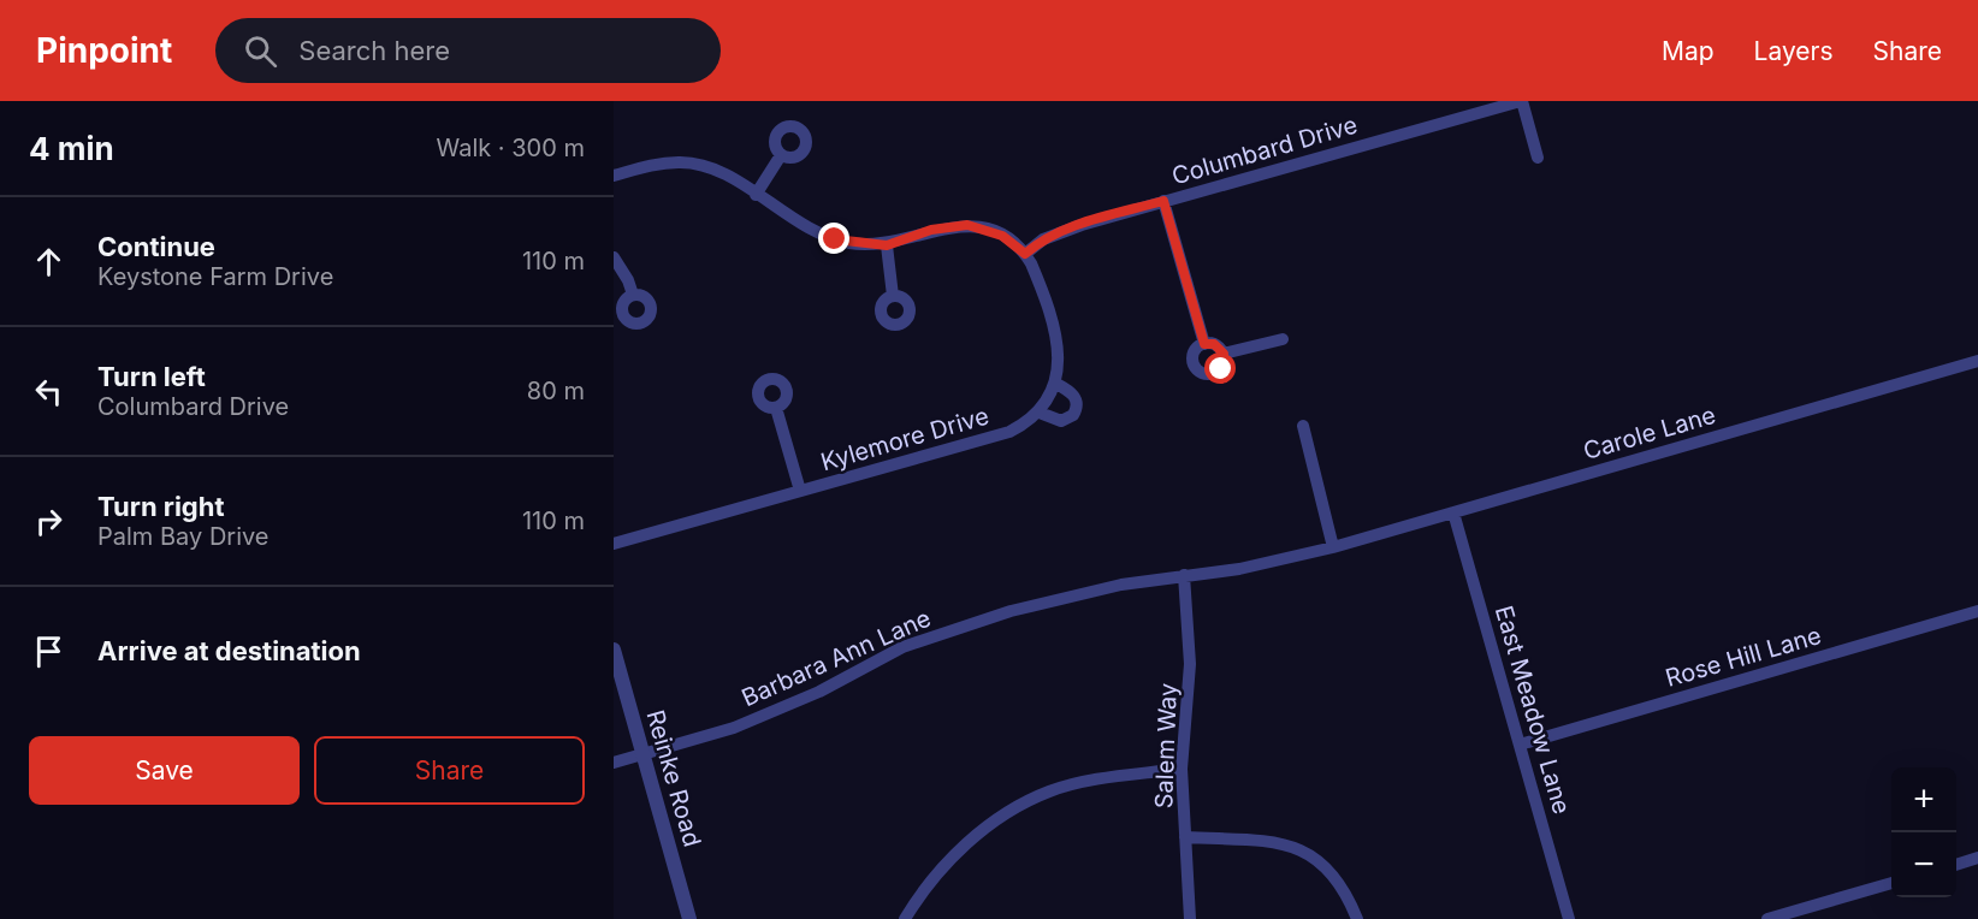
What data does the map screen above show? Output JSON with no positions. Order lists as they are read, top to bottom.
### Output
{
  "streets": {
    "street": [
      "Columbard Drive",
      "Carole Lane",
      "Kylemore Drive",
      "Rose Hill Lane",
      "Barbara Ann Lane",
      "East Meadow Lane",
      "Salem Way",
      "Reinke Road"
    ]
  },
  "crossings": [
    ["Columbard Drive", "Kylemore Drive"],
    ["Carole Lane", "Barbara Ann Lane"],
    ["Carole Lane", "East Meadow Lane"],
    ["Rose Hill Lane", "East Meadow Lane"],
    ["Barbara Ann Lane", "Salem Way"],
    ["Barbara Ann Lane", "Reinke Road"]
  ],
  "page": {
    "header": "Pinpoint",
    "search": "Search here",
    "nav": ["Map", "Layers", "Share"],
    "heading": ["4 min", "Walk · 300 m"],
    "list": [
      ["Continue", "Keystone Farm Drive", "110 m"],
      ["Turn left", "Columbard Drive", "80 m"],
      ["Turn right", "Palm Bay Drive", "110 m"],
      "Arrive at destination"
    ],
    "buttons": ["Save", "Share"],
    "map_buttons": ["+", "−"]
  }
}
